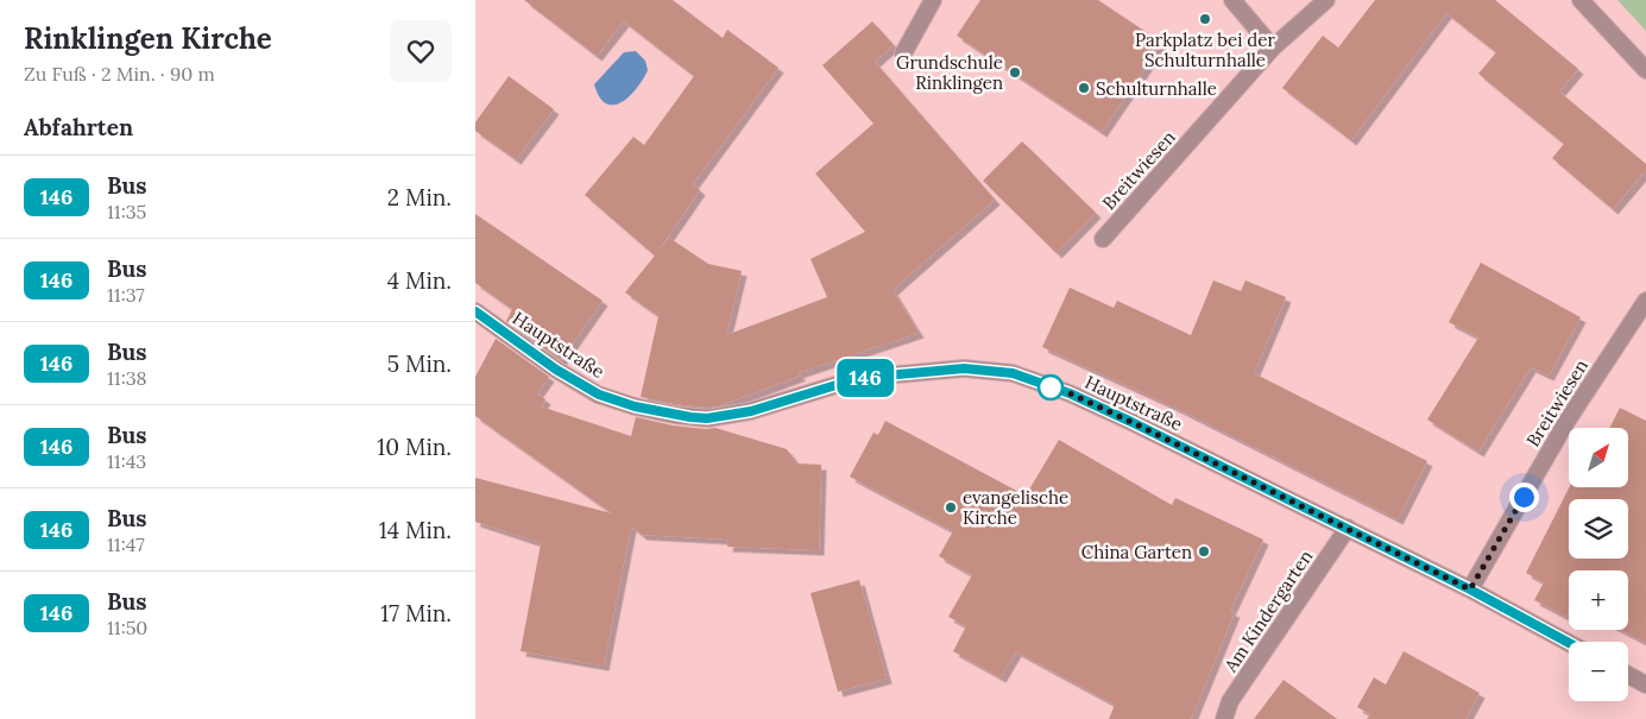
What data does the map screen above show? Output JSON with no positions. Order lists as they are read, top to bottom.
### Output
{
  "streets": {
    "street": ["Breitwiesen", "Hauptstraße", "Am Kindergarten"]
  },
  "crossings": [
    ["Breitwiesen", "Hauptstraße"],
    ["Hauptstraße", "Am Kindergarten"]
  ],
  "places": [
    "Parkplatz bei der Schulturnhalle",
    "Grundschule Rinklingen",
    "Schulturnhalle",
    "evangelische Kirche",
    "China Garten"
  ],
  "lines": ["bus line 146"],
  "north": "top right",
  "page": {
    "heading": [
      ["Rinklingen Kirche", "Zu Fuß · 2 Min. · 90 m"],
      "Abfahrten"
    ],
    "on_map": "146",
    "list": [
      {
        "mark": "146",
        "name": "Bus",
        "note": "11:35",
        "value": "2 Min."
      },
      {
        "mark": "146",
        "name": "Bus",
        "note": "11:37",
        "value": "4 Min."
      },
      {
        "mark": "146",
        "name": "Bus",
        "note": "11:38",
        "value": "5 Min."
      },
      {
        "mark": "146",
        "name": "Bus",
        "note": "11:43",
        "value": "10 Min."
      },
      {
        "mark": "146",
        "name": "Bus",
        "note": "11:47",
        "value": "14 Min."
      },
      {
        "mark": "146",
        "name": "Bus",
        "note": "11:50",
        "value": "17 Min."
      }
    ],
    "map_buttons": ["+", "−"]
  }
}
